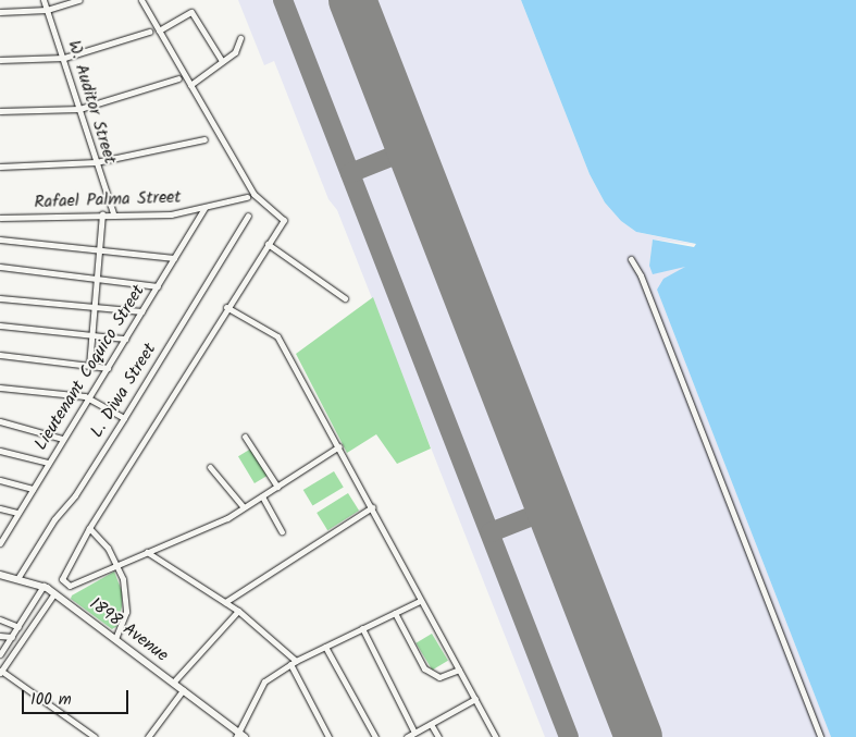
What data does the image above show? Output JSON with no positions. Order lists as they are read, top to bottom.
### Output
{
  "streets": {
    "street": [
      "W. Auditor Street",
      "Rafael Palma Street",
      "Lieutenant Coquico Street",
      "L. Diwa Street",
      "1898 Avenue"
    ]
  },
  "crossings": [
    ["W. Auditor Street", "Rafael Palma Street"],
    ["Rafael Palma Street", "Lieutenant Coquico Street"]
  ],
  "scale_bar": "100 m"
}
